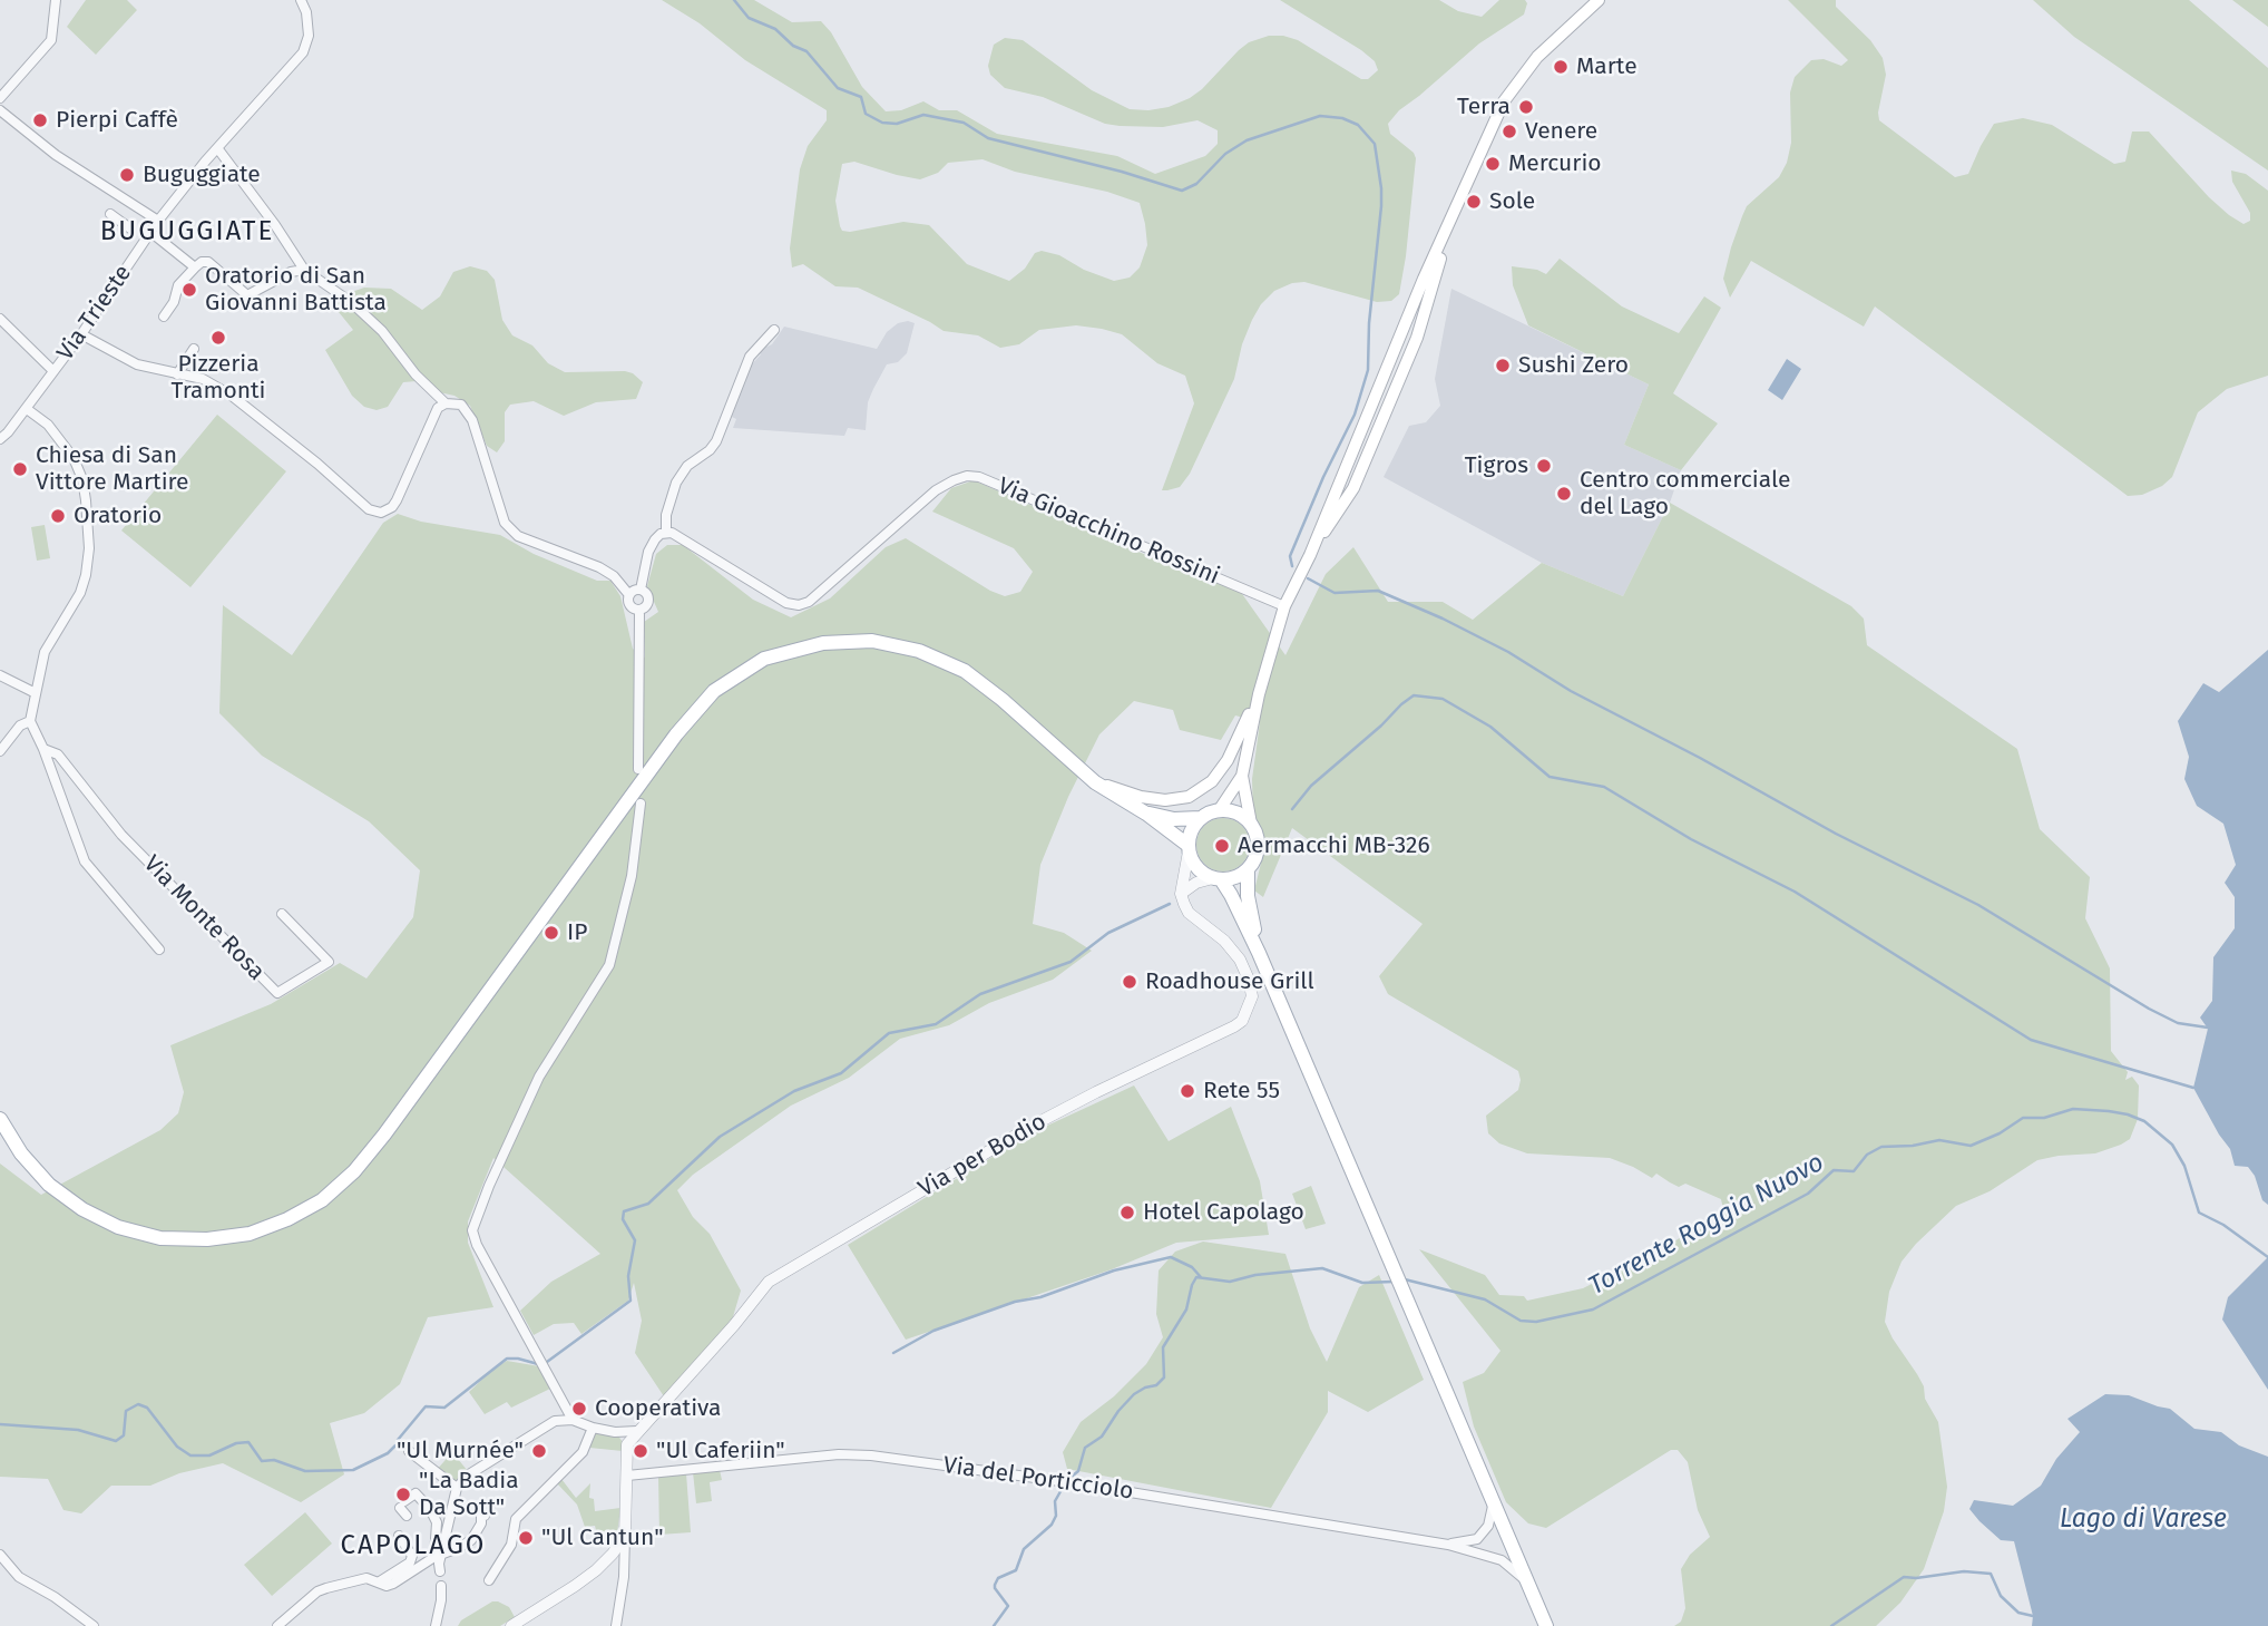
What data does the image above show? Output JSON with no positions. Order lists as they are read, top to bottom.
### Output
{
  "streets": {
    "street": [
      "Via Trieste",
      "Via Gioacchino Rossini",
      "Via Monte Rosa",
      "Via per Bodio",
      "Via del Porticciolo"
    ]
  },
  "districts": ["BUGUGGIATE", "CAPOLAGO"],
  "water": ["Torrente Roggia Nuovo", "Lago di Varese"],
  "places": [
    "Marte",
    "Terra",
    "Pierpi Caffè",
    "Venere",
    "Mercurio",
    "Buguggiate",
    "Sole",
    "Oratorio di San Giovanni Battista",
    "Pizzeria Tramonti",
    "Sushi Zero",
    "Tigros",
    "Chiesa di San Vittore Martire",
    "Centro commerciale del Lago",
    "Oratorio",
    "Aermacchi MB-326",
    "IP",
    "Roadhouse Grill",
    "Rete 55",
    "Hotel Capolago",
    "Cooperativa",
    "\"Ul Murnée\"",
    "\"Ul Caferiin\"",
    "\"La Badia Da Sott\"",
    "\"Ul Cantun\""
  ]
}
